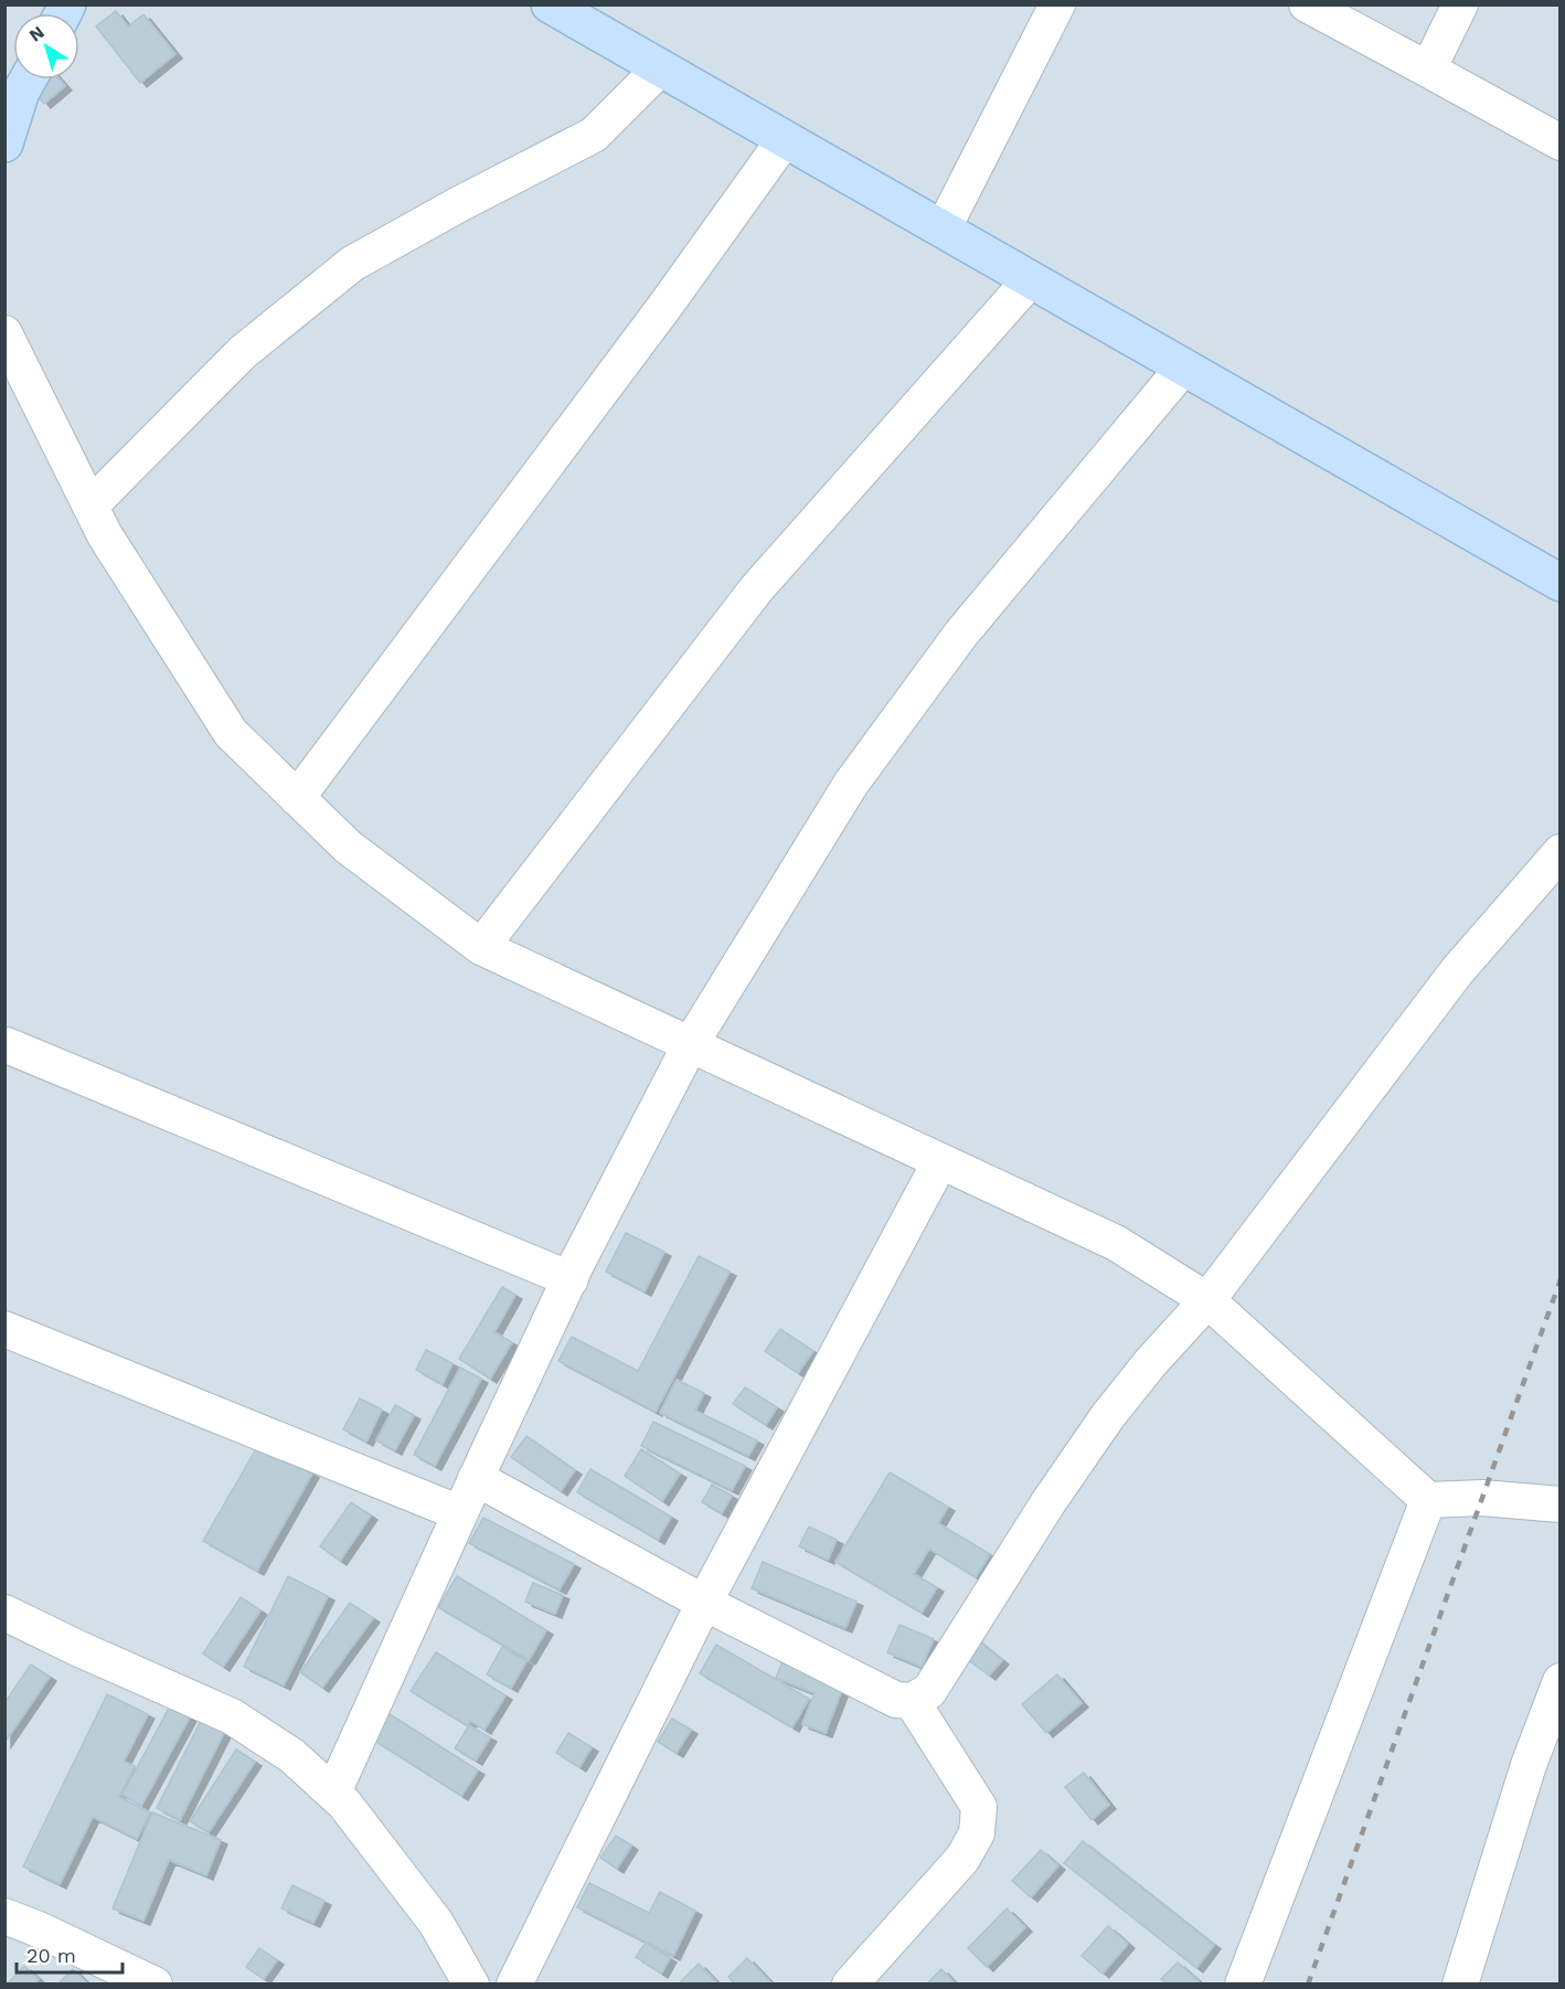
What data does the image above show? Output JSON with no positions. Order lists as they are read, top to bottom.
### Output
{
  "scale_bar": "20 m",
  "north": "top left"
}
